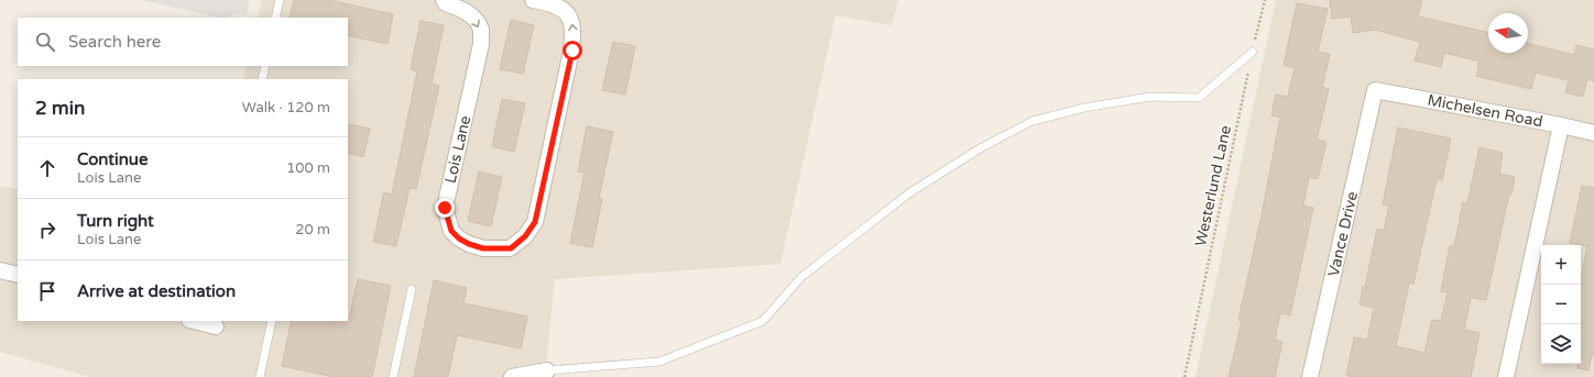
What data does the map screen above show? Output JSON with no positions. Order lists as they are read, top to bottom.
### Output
{
  "streets": {
    "street": ["Michelsen Road", "Lois Lane", "Vance Drive"],
    "path": ["Westerlund Lane"]
  },
  "crossings": [
    ["Michelsen Road", "Vance Drive"]
  ],
  "north": "left",
  "page": {
    "search": "Search here",
    "heading": ["2 min", "Walk · 120 m"],
    "list": [
      ["Continue", "Lois Lane", "100 m"],
      ["Turn right", "Lois Lane", "20 m"],
      "Arrive at destination"
    ],
    "map_buttons": ["+", "−"]
  }
}
